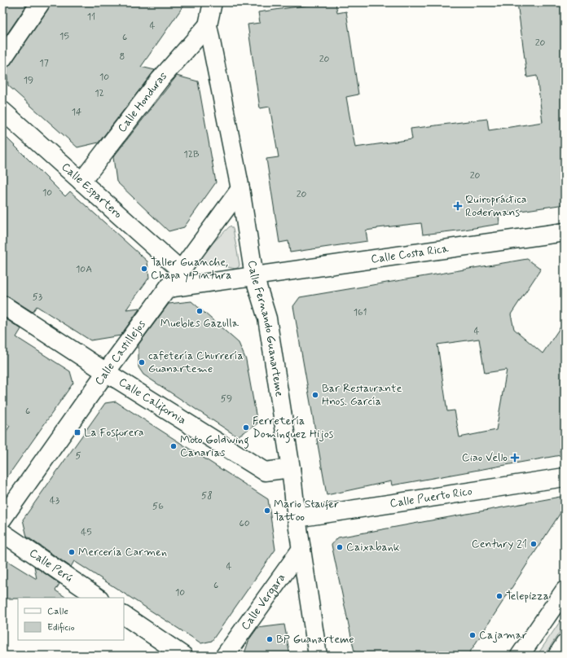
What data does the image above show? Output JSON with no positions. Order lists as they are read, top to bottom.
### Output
{
  "streets": {
    "street": [
      "Calle Honduras",
      "Calle Espartero",
      "Calle Costa Rica",
      "Calle Fernando Guanarteme",
      "Calle Castillejos",
      "Calle California",
      "Calle Puerto Rico",
      "Calle Perú",
      "Calle Vergara"
    ]
  },
  "crossings": [
    ["Calle Honduras", "Calle Espartero"],
    ["Calle Honduras", "Calle Fernando Guanarteme"],
    ["Calle Espartero", "Calle Castillejos"],
    ["Calle Costa Rica", "Calle Fernando Guanarteme"],
    ["Calle Costa Rica", "Calle Castillejos"],
    ["Calle Fernando Guanarteme", "Calle Castillejos"],
    ["Calle Fernando Guanarteme", "Calle California"],
    ["Calle Fernando Guanarteme", "Calle Puerto Rico"],
    ["Calle Fernando Guanarteme", "Calle Vergara"],
    ["Calle Castillejos", "Calle California"]
  ],
  "places": {
    "health": ["Quiropráctica Rodermans", "Ciao Vello"],
    "other": [
      "Taller Guanche, Chapa y Pintura",
      "Muebles Gazulla",
      "cafetería Churrería Guanarteme",
      "Bar Restaurante Hnos. García",
      "Ferretería Domínguez Hijos",
      "Moto Goldwing Canarias",
      "Mario Staufer Tattoo",
      "Century 21",
      "Caixabank",
      "Mercería Carmen",
      "Telepizza",
      "Cajamar",
      "BP Guanarteme"
    ],
    "transit": ["La Fosforera"]
  },
  "house_numbers": [
    "11",
    "4",
    "15",
    "6",
    "20",
    "8",
    "20",
    "17",
    "10",
    "19",
    "12",
    "14",
    "12B",
    "20",
    "10",
    "20",
    "10A",
    "53",
    "161",
    "4",
    "59",
    "6",
    "5",
    "58",
    "43",
    "56",
    "60",
    "45",
    "4",
    "6",
    "10"
  ],
  "legend": ["Calle", "Edificio"]
}
